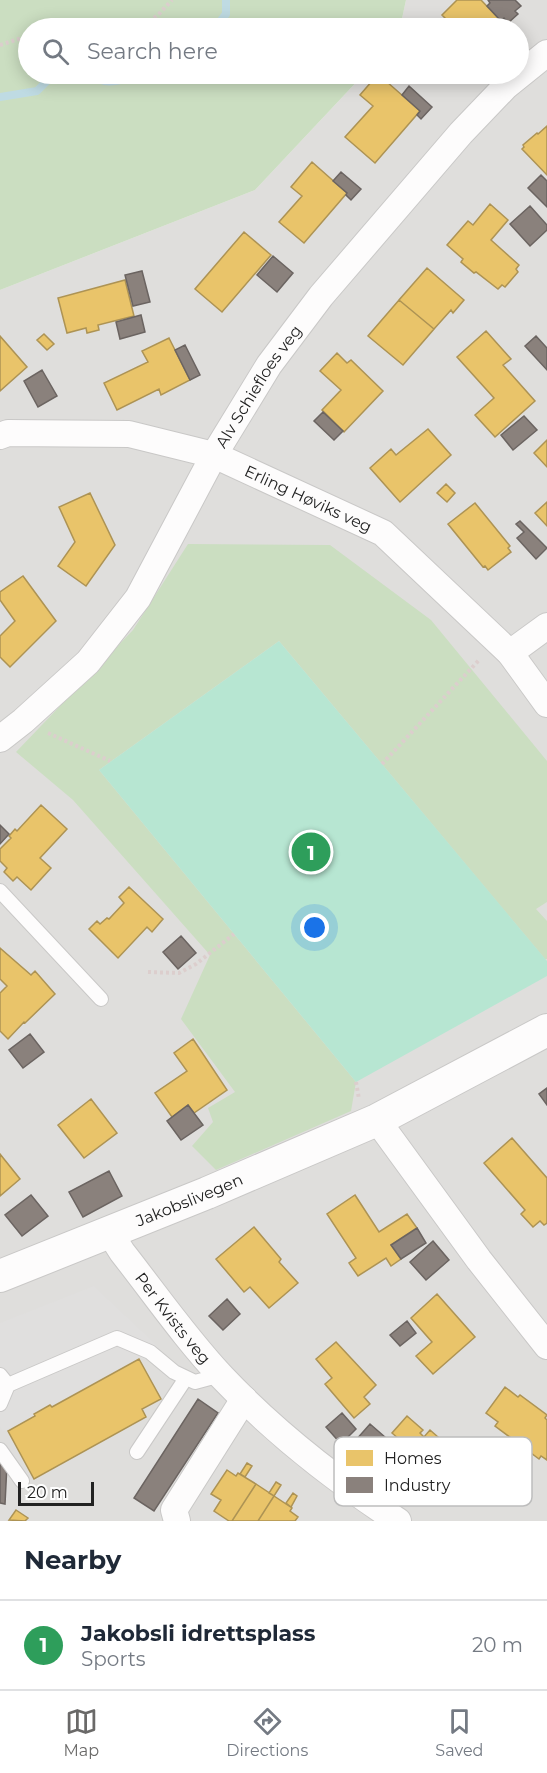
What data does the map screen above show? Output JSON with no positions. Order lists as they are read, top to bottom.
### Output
{
  "streets": {
    "street": [
      "Alv Schiefloes veg",
      "Erling Høviks veg",
      "Jakobslivegen",
      "Per Kvists veg"
    ]
  },
  "crossings": [
    ["Alv Schiefloes veg", "Erling Høviks veg"],
    ["Jakobslivegen", "Per Kvists veg"]
  ],
  "legend": ["Homes", "Industry"],
  "scale_bar": "20 m",
  "page": {
    "search": "Search here",
    "pins": "1",
    "scale": "20 m",
    "heading": "Nearby",
    "list": [
      {
        "mark": "1",
        "name": "Jakobsli idrettsplass",
        "note": "Sports",
        "value": "20 m"
      }
    ],
    "nav": ["Map", "Directions", "Saved"]
  }
}
